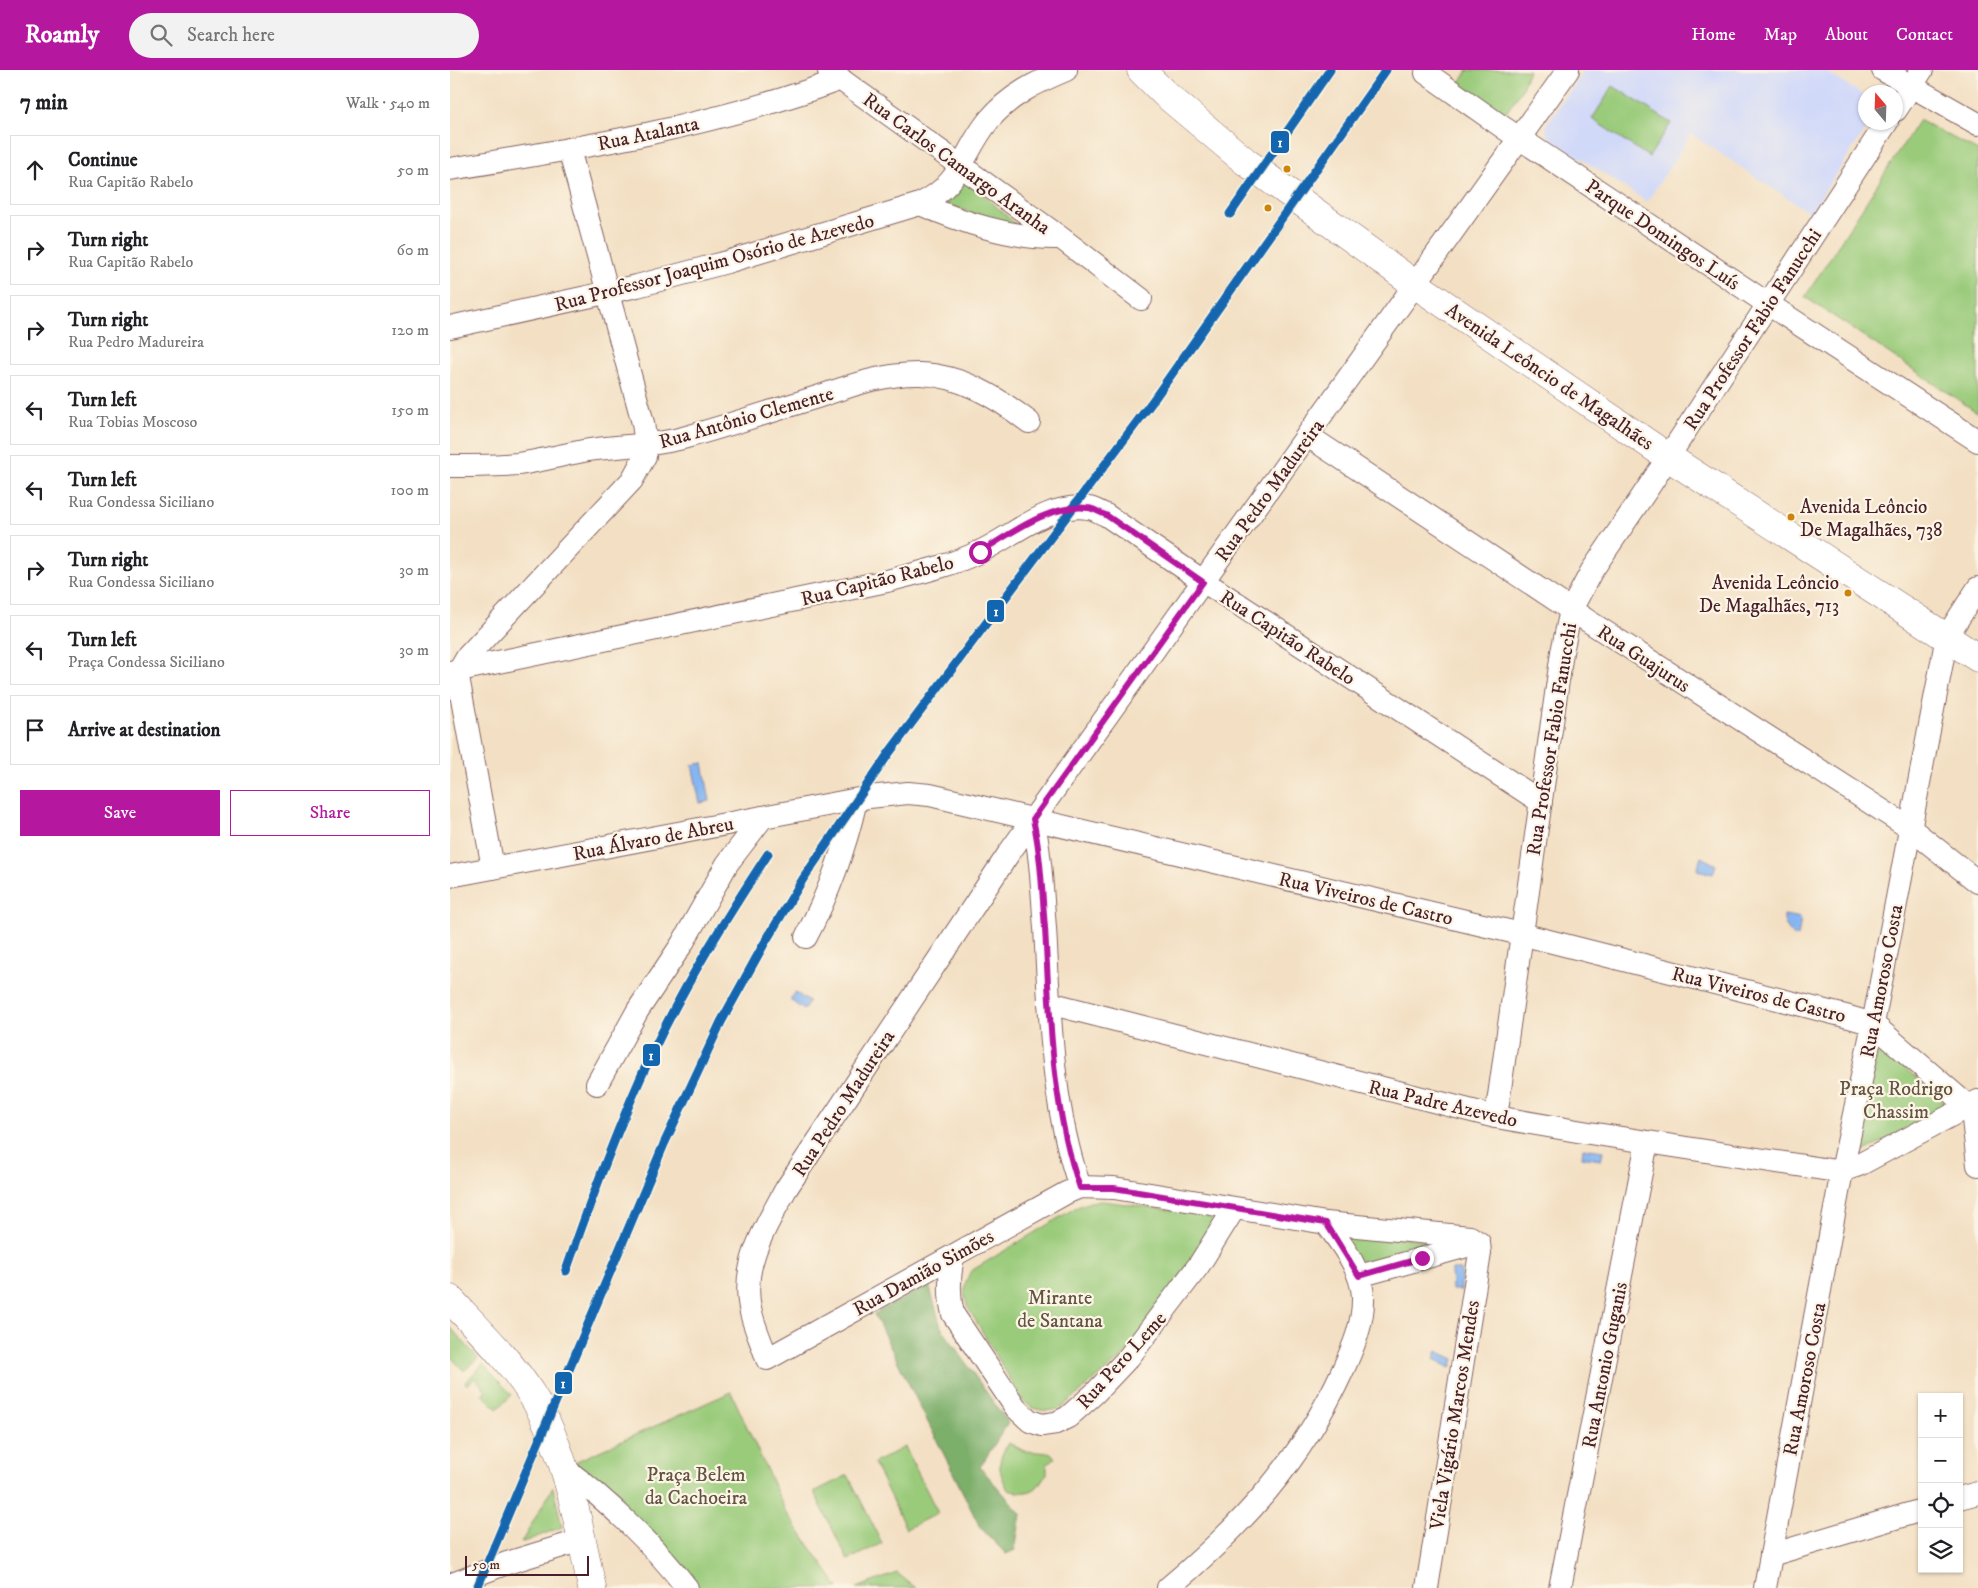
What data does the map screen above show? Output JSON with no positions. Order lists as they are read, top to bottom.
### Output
{
  "streets": {
    "main road": ["Avenida Leôncio de Magalhães"],
    "street": [
      "Rua Atalanta",
      "Rua Carlos Camargo Aranha",
      "Parque Domingos Luís",
      "Rua Professor Joaquim Osório de Azevedo",
      "Rua Professor Fabio Fanucchi",
      "Rua Antônio Clemente",
      "Rua Pedro Madureira",
      "Rua Capitão Rabelo",
      "Rua Guajurus",
      "Rua Álvaro de Abreu",
      "Rua Viveiros de Castro",
      "Rua Amoroso Costa",
      "Rua Padre Azevedo",
      "Rua Damião Simões",
      "Rua Pero Leme",
      "Rua Antonio Guganis",
      "Viela Vigário Marcos Mendes"
    ]
  },
  "crossings": [
    ["Rua Atalanta", "Rua Carlos Camargo Aranha"],
    ["Rua Carlos Camargo Aranha", "Rua Professor Joaquim Osório de Azevedo"],
    ["Parque Domingos Luís", "Rua Professor Fabio Fanucchi"],
    ["Parque Domingos Luís", "Rua Pedro Madureira"],
    ["Rua Professor Fabio Fanucchi", "Avenida Leôncio de Magalhães"],
    ["Rua Professor Fabio Fanucchi", "Rua Capitão Rabelo"],
    ["Rua Professor Fabio Fanucchi", "Rua Guajurus"],
    ["Rua Professor Fabio Fanucchi", "Rua Viveiros de Castro"],
    ["Rua Professor Fabio Fanucchi", "Rua Padre Azevedo"],
    ["Avenida Leôncio de Magalhães", "Rua Pedro Madureira"],
    ["Avenida Leôncio de Magalhães", "Rua Amoroso Costa"],
    ["Rua Pedro Madureira", "Rua Capitão Rabelo"],
    ["Rua Pedro Madureira", "Rua Guajurus"],
    ["Rua Pedro Madureira", "Rua Viveiros de Castro"],
    ["Rua Pedro Madureira", "Rua Damião Simões"],
    ["Rua Guajurus", "Rua Amoroso Costa"],
    ["Rua Álvaro de Abreu", "Rua Viveiros de Castro"],
    ["Rua Viveiros de Castro", "Rua Amoroso Costa"],
    ["Rua Amoroso Costa", "Rua Padre Azevedo"],
    ["Rua Padre Azevedo", "Rua Antonio Guganis"],
    ["Rua Damião Simões", "Rua Pero Leme"]
  ],
  "parks": ["Praça Rodrigo Chassim", "Mirante de Santana", "Praça Belem da Cachoeira"],
  "places": ["Avenida Leôncio De Magalhães, 738", "Avenida Leôncio De Magalhães, 713"],
  "lines": ["transit line 1"],
  "scale_bar": "50 m",
  "north": "top",
  "page": {
    "header": "Roamly",
    "search": "Search here",
    "nav": [
      "Home",
      "Map",
      "About",
      "Contact"
    ],
    "heading": ["7 min", "Walk · 540 m"],
    "list": [
      ["Continue", "Rua Capitão Rabelo", "50 m"],
      ["Turn right", "Rua Capitão Rabelo", "60 m"],
      ["Turn right", "Rua Pedro Madureira", "120 m"],
      ["Turn left", "Rua Tobias Moscoso", "150 m"],
      ["Turn left", "Rua Condessa Siciliano", "100 m"],
      ["Turn right", "Rua Condessa Siciliano", "30 m"],
      ["Turn left", "Praça Condessa Siciliano", "30 m"],
      "Arrive at destination"
    ],
    "buttons": ["Save", "Share"],
    "map_buttons": ["+", "−"],
    "scale": "50 m"
  }
}
